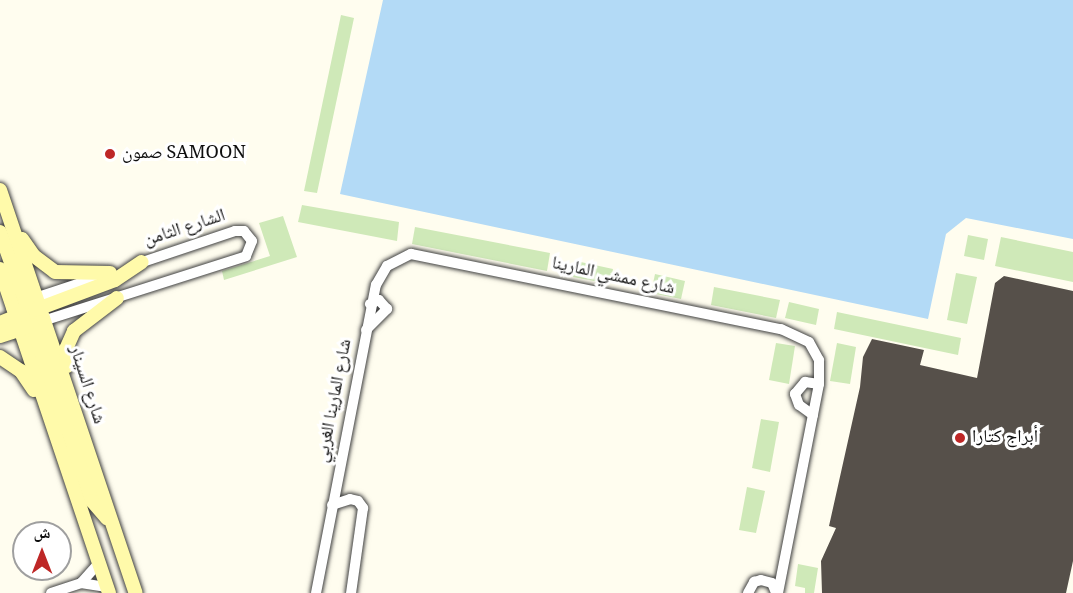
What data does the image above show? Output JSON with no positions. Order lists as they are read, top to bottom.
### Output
{
  "streets": {
    "street": [
      "الشارع الثامن",
      "شارع ممشي المارينا",
      "شارع السينار",
      "شارع المارينا الغربي"
    ]
  },
  "crossings": [
    ["الشارع الثامن", "شارع السينار"],
    ["شارع ممشي المارينا", "شارع المارينا الغربي"]
  ],
  "places": ["صمون SAMOON", "أبراج كتارا"],
  "north": "top"
}
